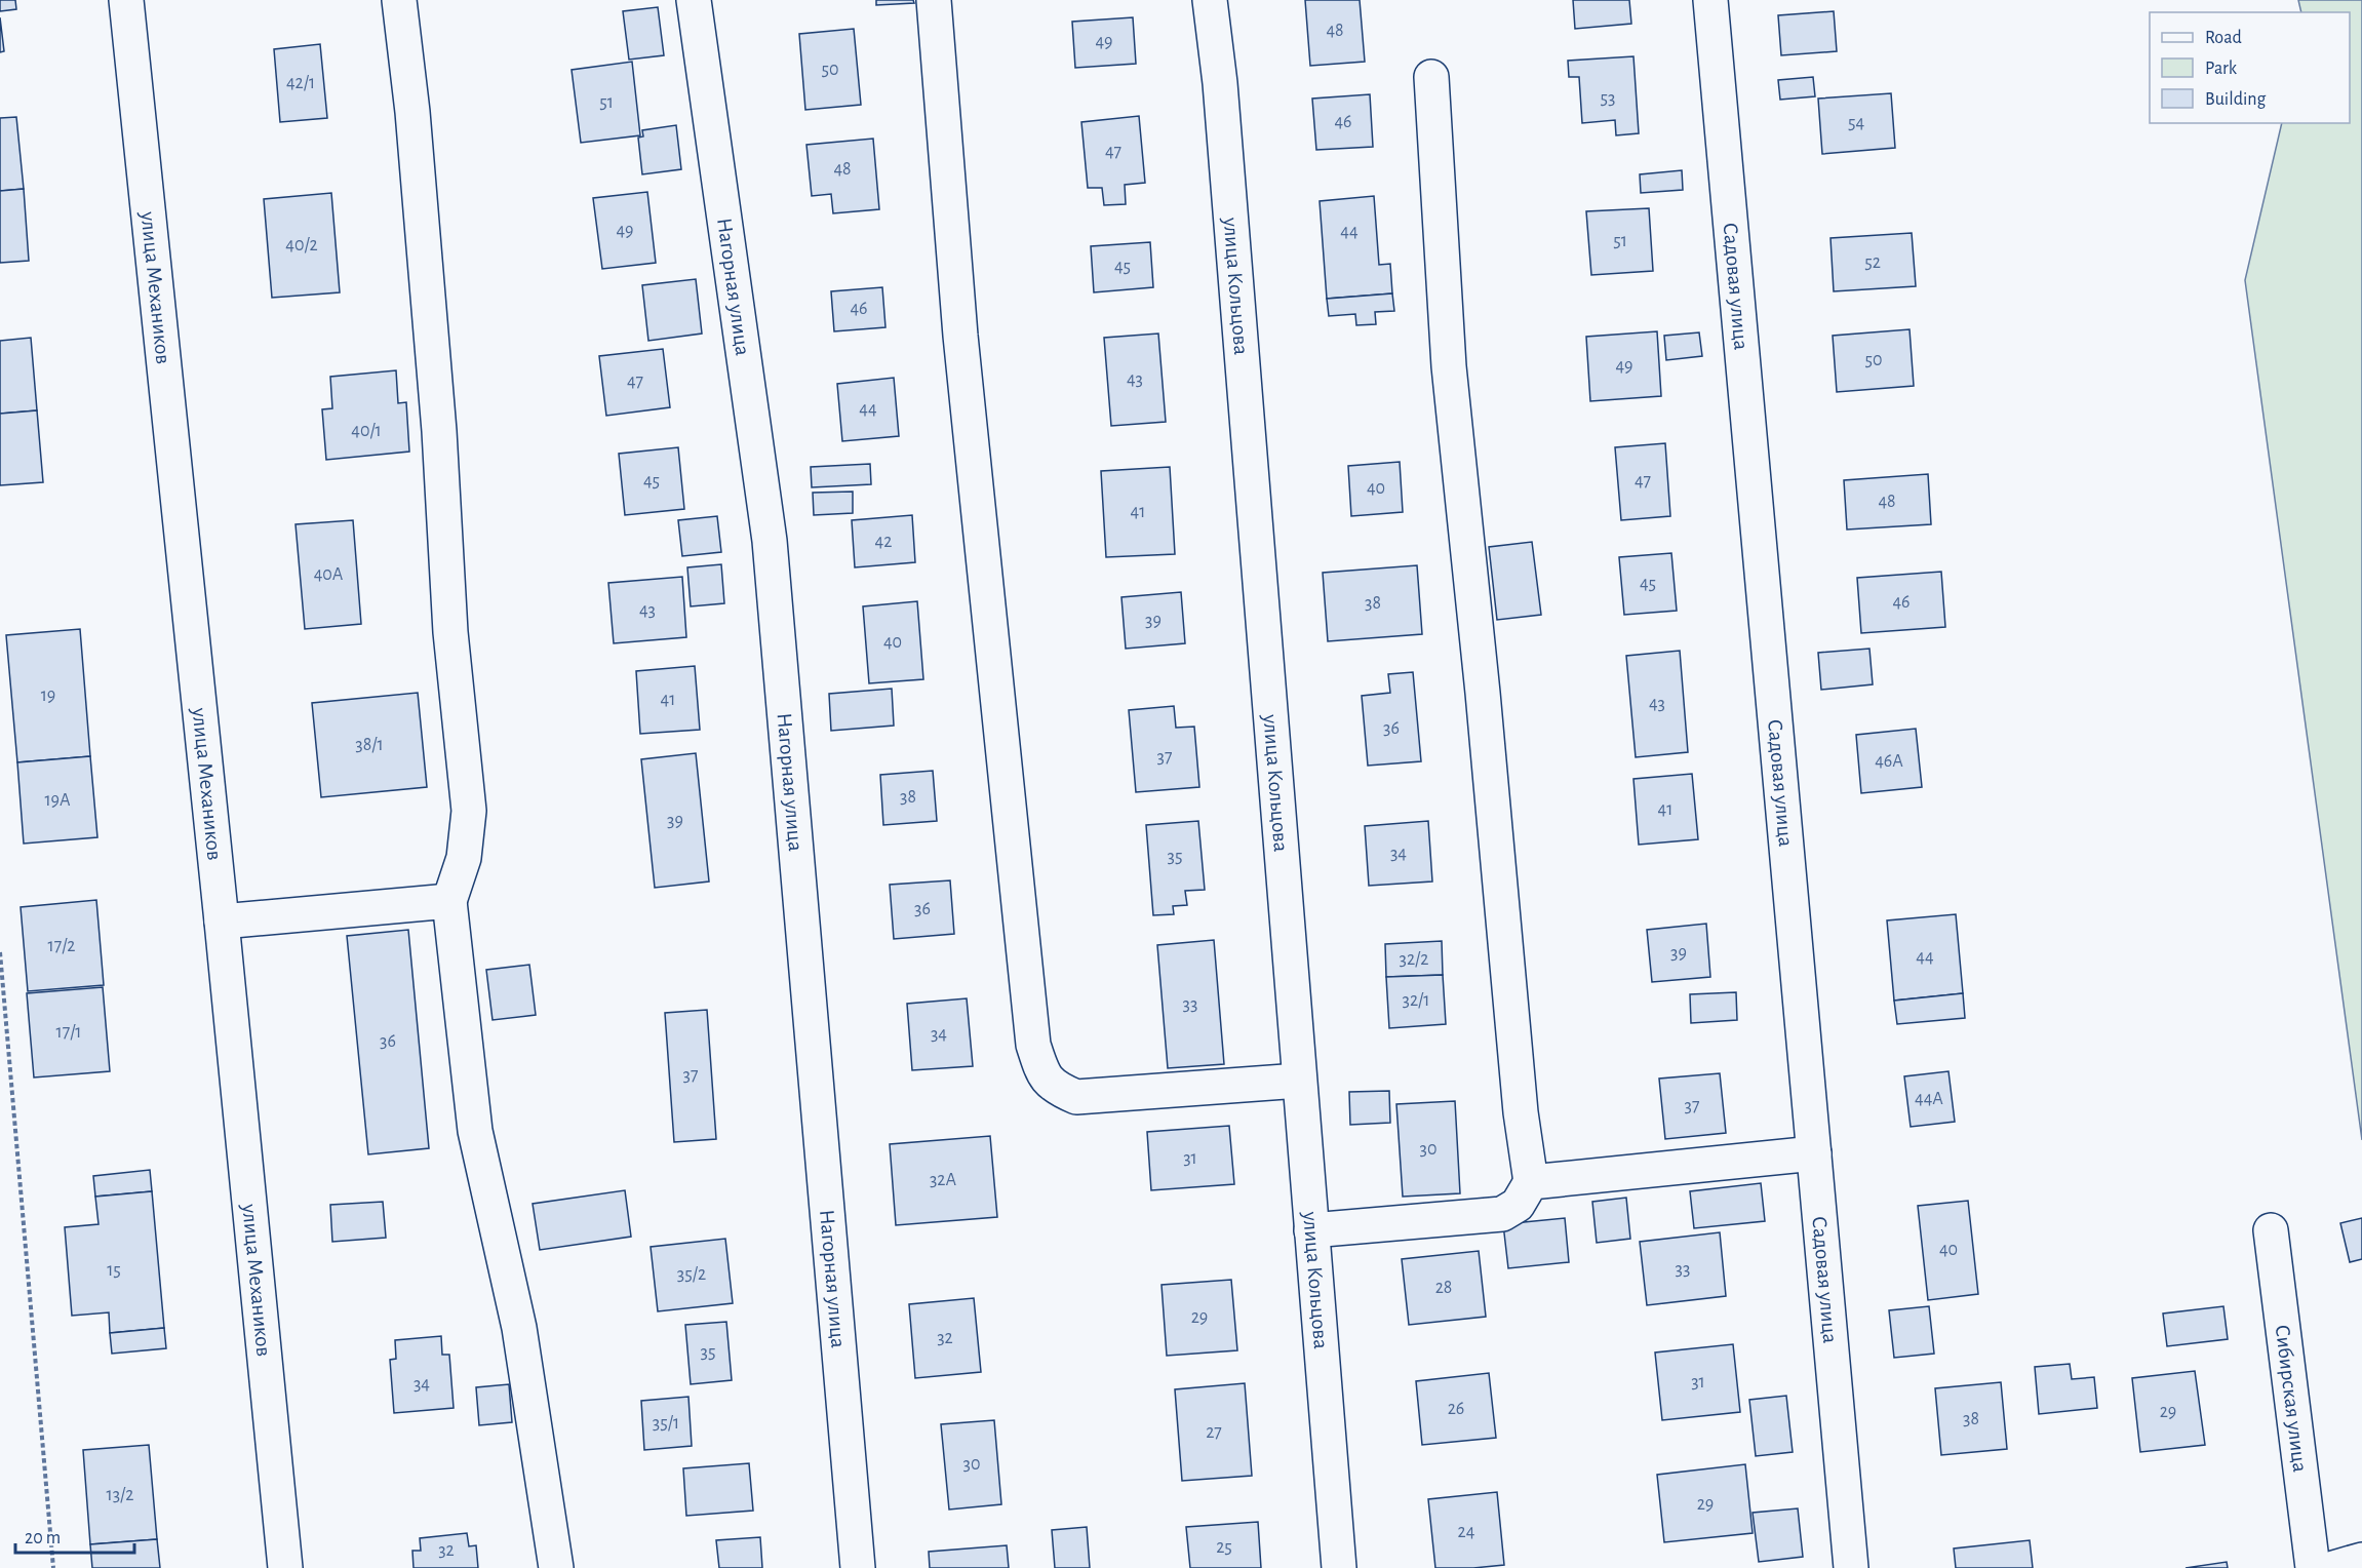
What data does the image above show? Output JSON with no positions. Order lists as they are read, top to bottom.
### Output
{
  "streets": {
    "street": [
      "улица Кольцова",
      "улица Механиков",
      "Нагорная улица",
      "Садовая улица",
      "Сибирская улица"
    ]
  },
  "house_numbers": [
    "48",
    "49",
    "50",
    "42/1",
    "53",
    "51",
    "46",
    "54",
    "47",
    "48",
    "49",
    "44",
    "51",
    "40/2",
    "52",
    "45",
    "46",
    "50",
    "49",
    "43",
    "47",
    "44",
    "40/1",
    "45",
    "47",
    "40",
    "48",
    "41",
    "42",
    "40А",
    "45",
    "46",
    "38",
    "43",
    "39",
    "40",
    "19",
    "41",
    "43",
    "36",
    "38/1",
    "37",
    "46А",
    "38",
    "19А",
    "41",
    "39",
    "34",
    "35",
    "36",
    "17/2",
    "39",
    "44",
    "32/2",
    "32/1",
    "33",
    "17/1",
    "34",
    "36",
    "37",
    "44А",
    "37",
    "30",
    "31",
    "32А",
    "40",
    "33",
    "15",
    "35/2",
    "28",
    "29",
    "32",
    "35",
    "31",
    "34",
    "26",
    "29",
    "38",
    "35/1",
    "27",
    "30",
    "13/2",
    "29",
    "24",
    "25",
    "32"
  ],
  "legend": ["Road", "Park", "Building"],
  "scale_bar": "20 m"
}
